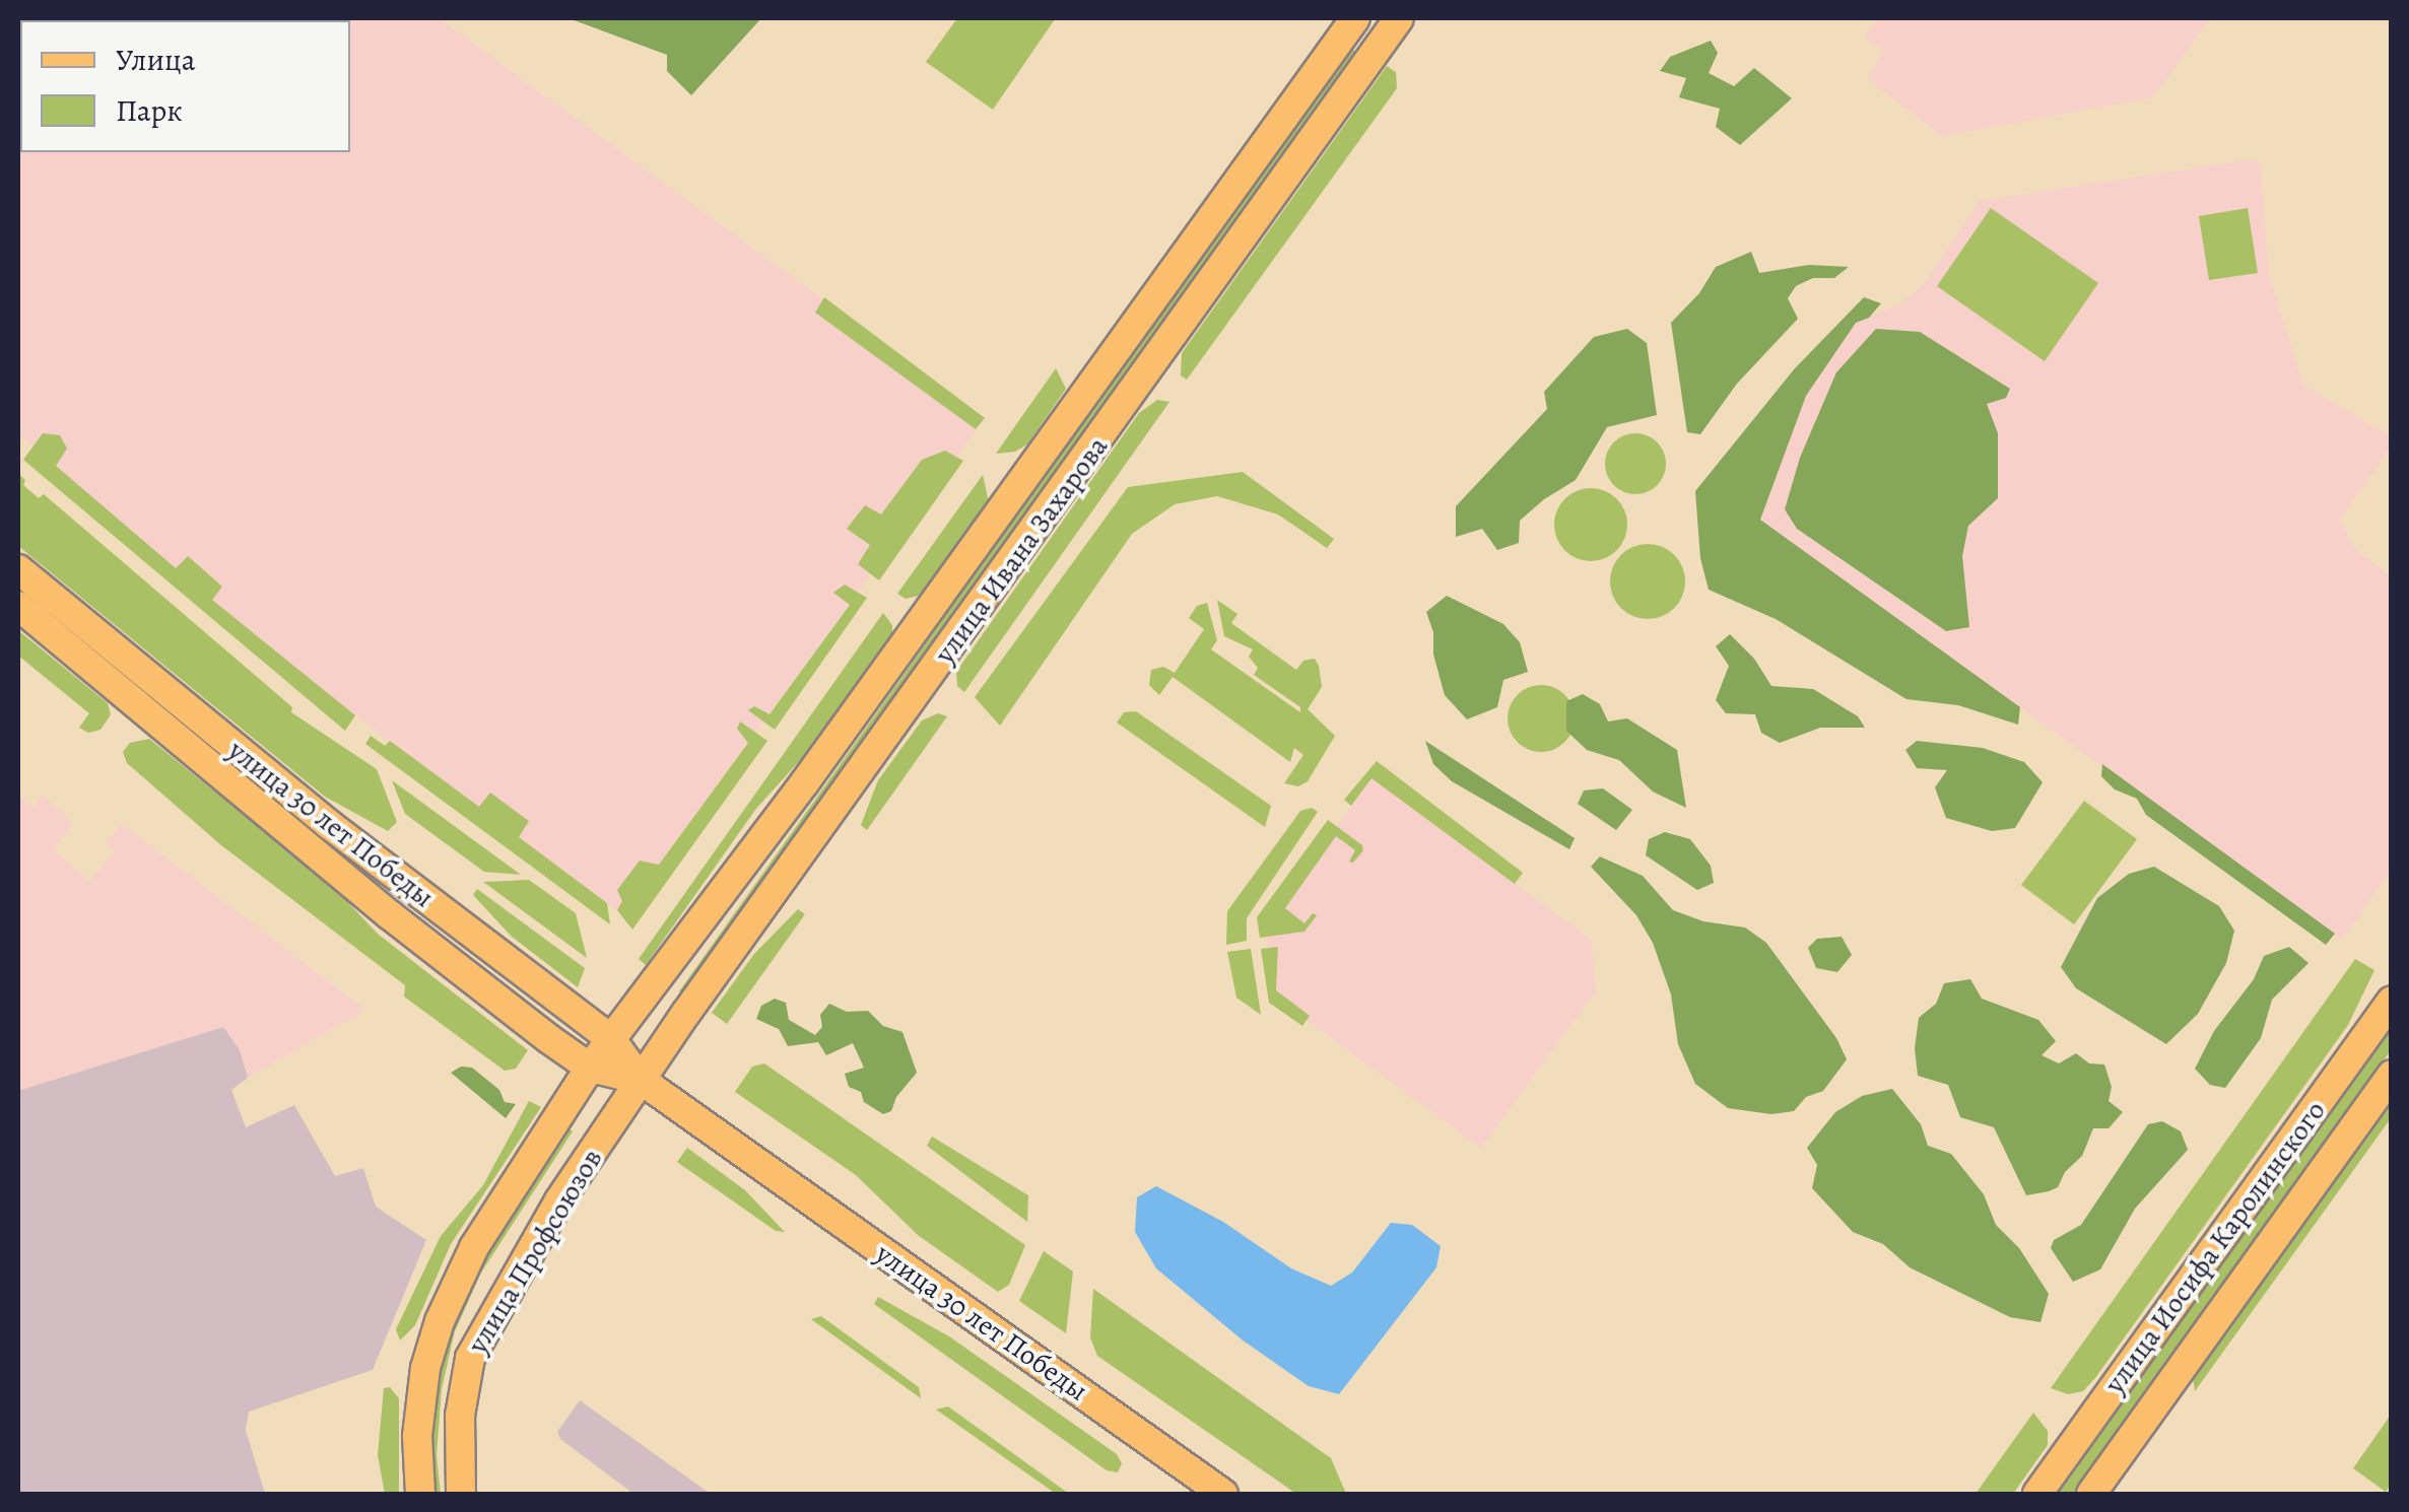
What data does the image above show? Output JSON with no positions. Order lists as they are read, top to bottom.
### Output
{
  "streets": {
    "main road": [
      "улица Ивана Захарова",
      "улица 30 лет Победы",
      "улица Иосифа Каролинского",
      "улица Профсоюзов"
    ]
  },
  "crossings": [
    ["улица Ивана Захарова", "улица 30 лет Победы"],
    ["улица Ивана Захарова", "улица Профсоюзов"],
    ["улица 30 лет Победы", "улица Профсоюзов"]
  ],
  "legend": ["Улица", "Парк"]
}
